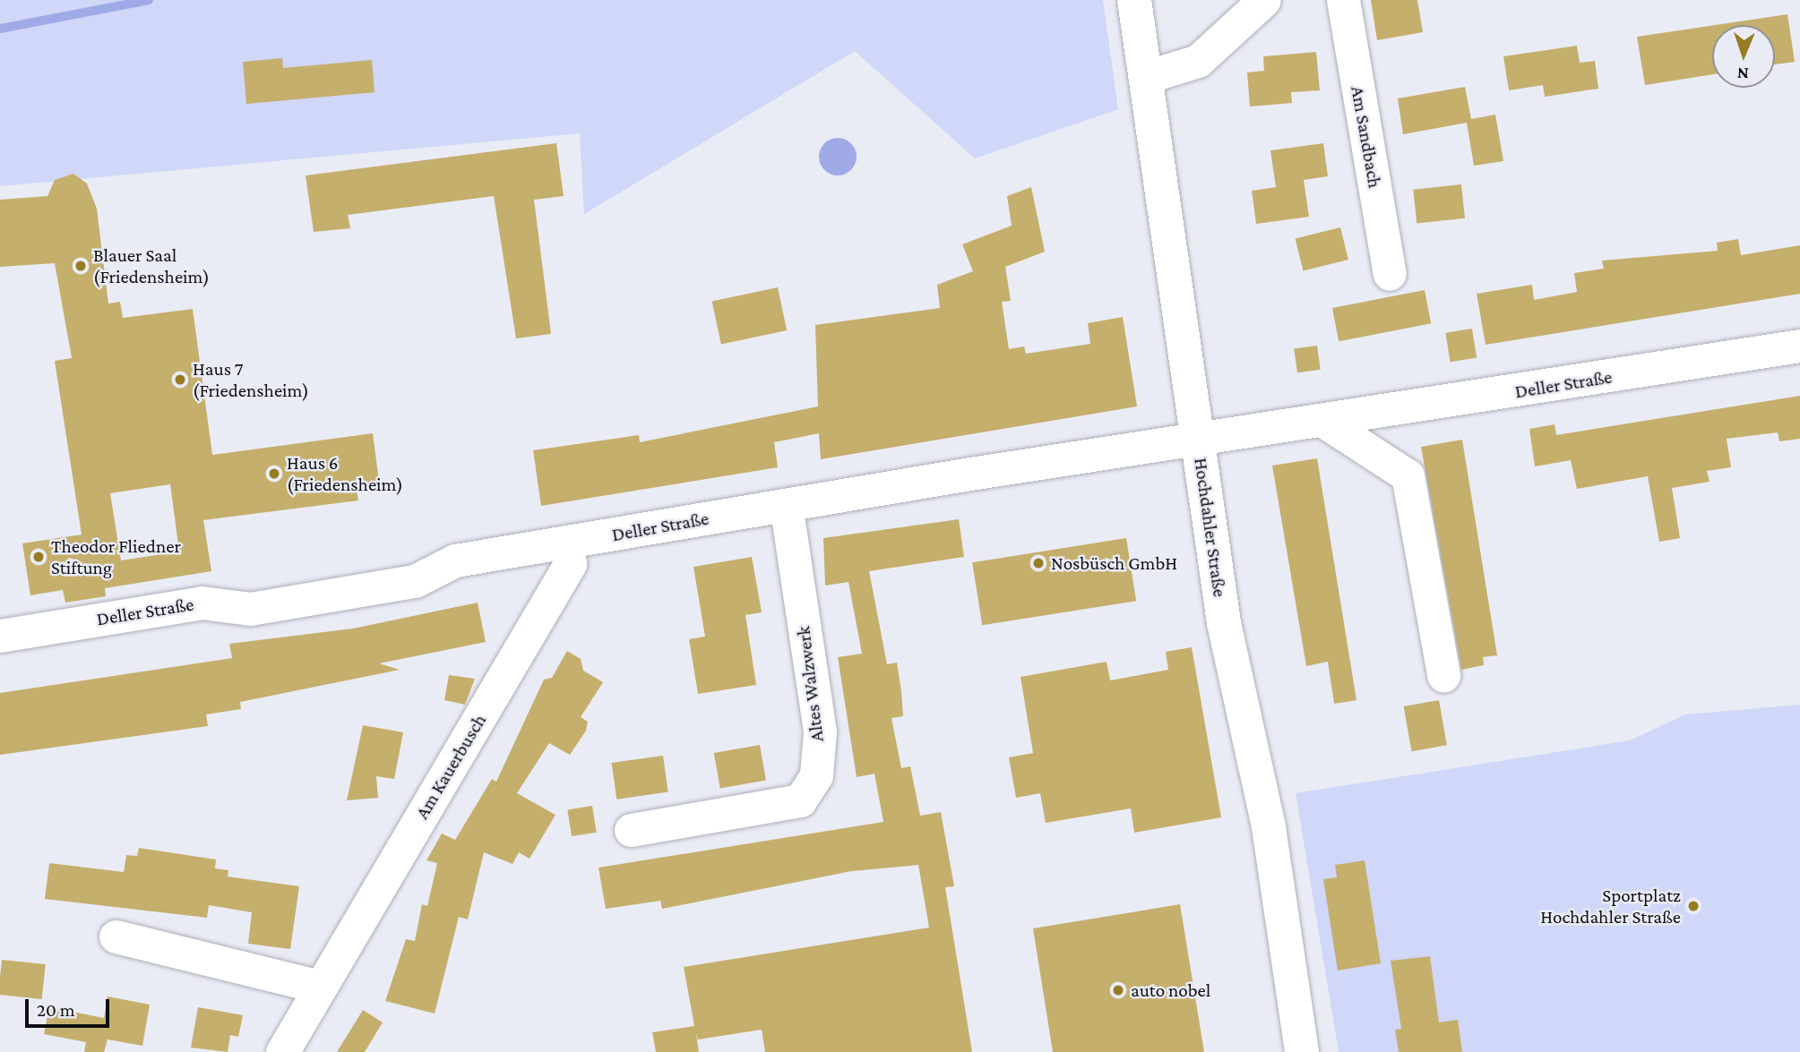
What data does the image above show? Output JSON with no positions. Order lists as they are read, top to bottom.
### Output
{
  "streets": {
    "street": [
      "Am Sandbach",
      "Deller Straße",
      "Hochdahler Straße",
      "Altes Walzwerk",
      "Am Kauerbusch"
    ]
  },
  "crossings": [
    ["Deller Straße", "Hochdahler Straße"],
    ["Deller Straße", "Altes Walzwerk"],
    ["Deller Straße", "Am Kauerbusch"]
  ],
  "places": [
    "Blauer Saal (Friedensheim)",
    "Haus 7 (Friedensheim)",
    "Haus 6 (Friedensheim)",
    "Theodor Fliedner Stiftung",
    "Nosbüsch GmbH",
    "Sportplatz Hochdahler Straße",
    "auto nobel"
  ],
  "scale_bar": "20 m",
  "north": "bottom"
}
